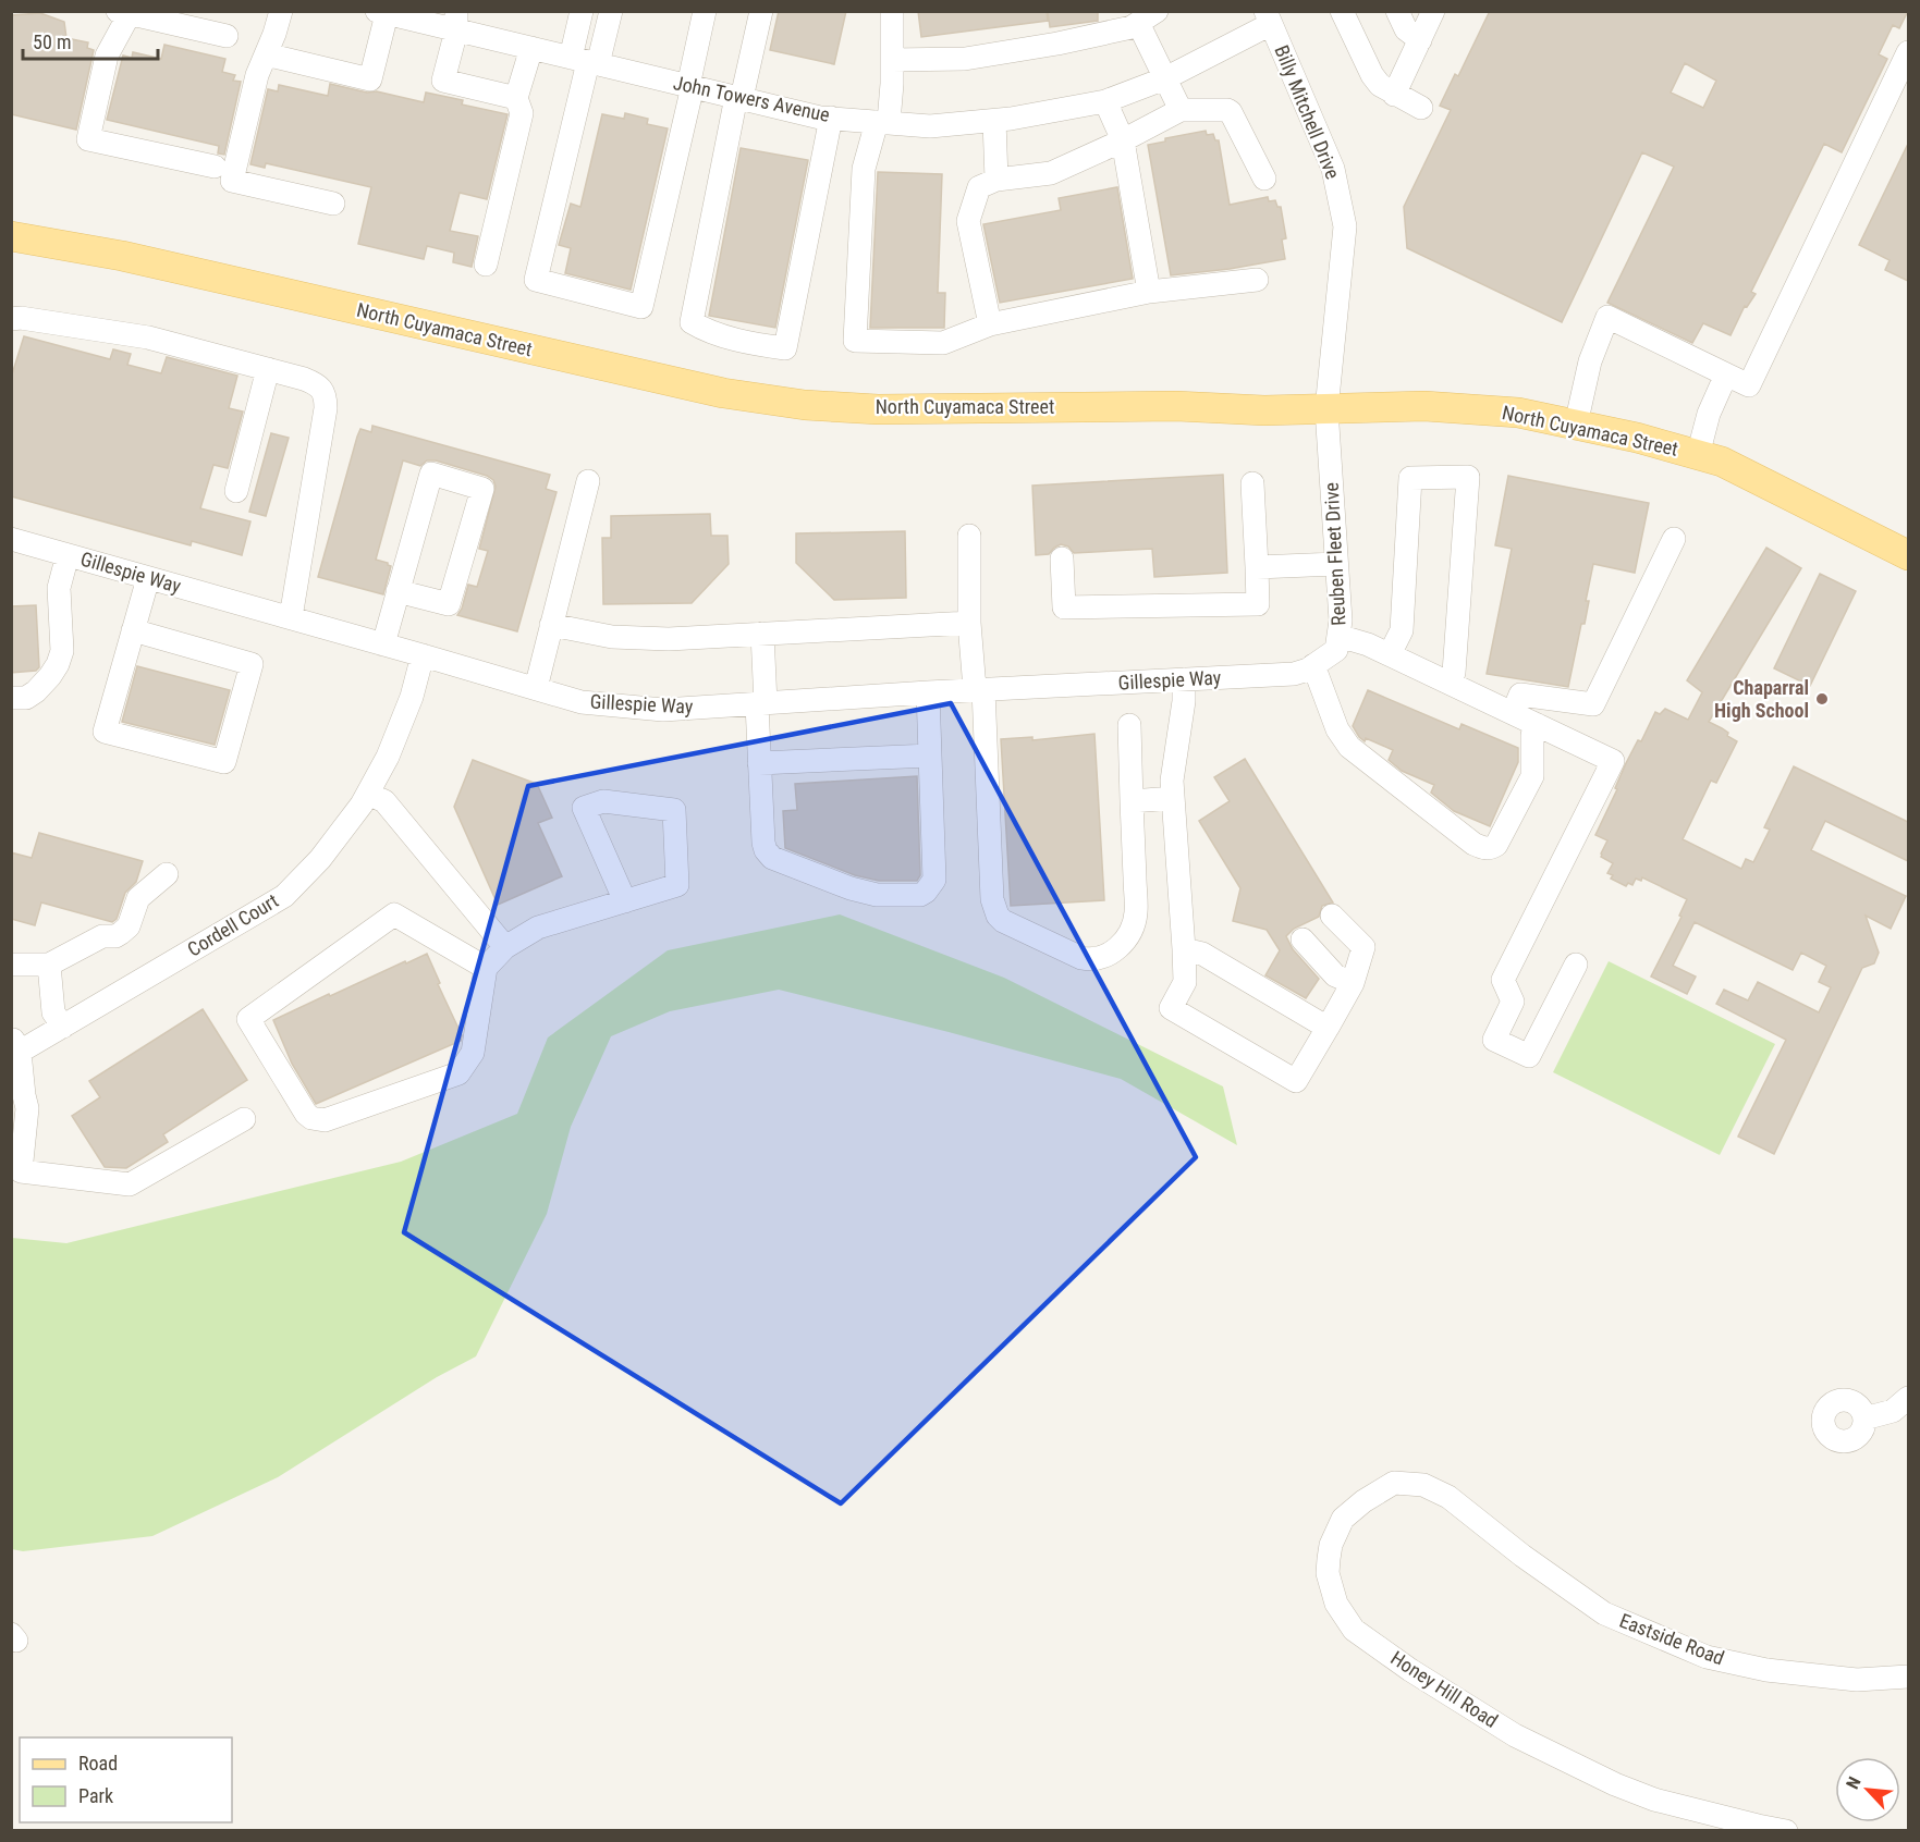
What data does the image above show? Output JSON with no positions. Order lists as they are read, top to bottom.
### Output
{
  "streets": {
    "main road": ["North Cuyamaca Street"],
    "street": [
      "John Towers Avenue",
      "Billy Mitchell Drive",
      "Reuben Fleet Drive",
      "Gillespie Way",
      "Cordell Court",
      "Eastside Road",
      "Honey Hill Road"
    ]
  },
  "crossings": [
    ["John Towers Avenue", "Billy Mitchell Drive"],
    ["Billy Mitchell Drive", "North Cuyamaca Street"],
    ["Billy Mitchell Drive", "Reuben Fleet Drive"],
    ["North Cuyamaca Street", "Reuben Fleet Drive"],
    ["Reuben Fleet Drive", "Gillespie Way"],
    ["Gillespie Way", "Cordell Court"],
    ["Eastside Road", "Honey Hill Road"]
  ],
  "places": ["Chaparral High School"],
  "legend": ["Road", "Park"],
  "scale_bar": "50 m",
  "north": "top left"
}
